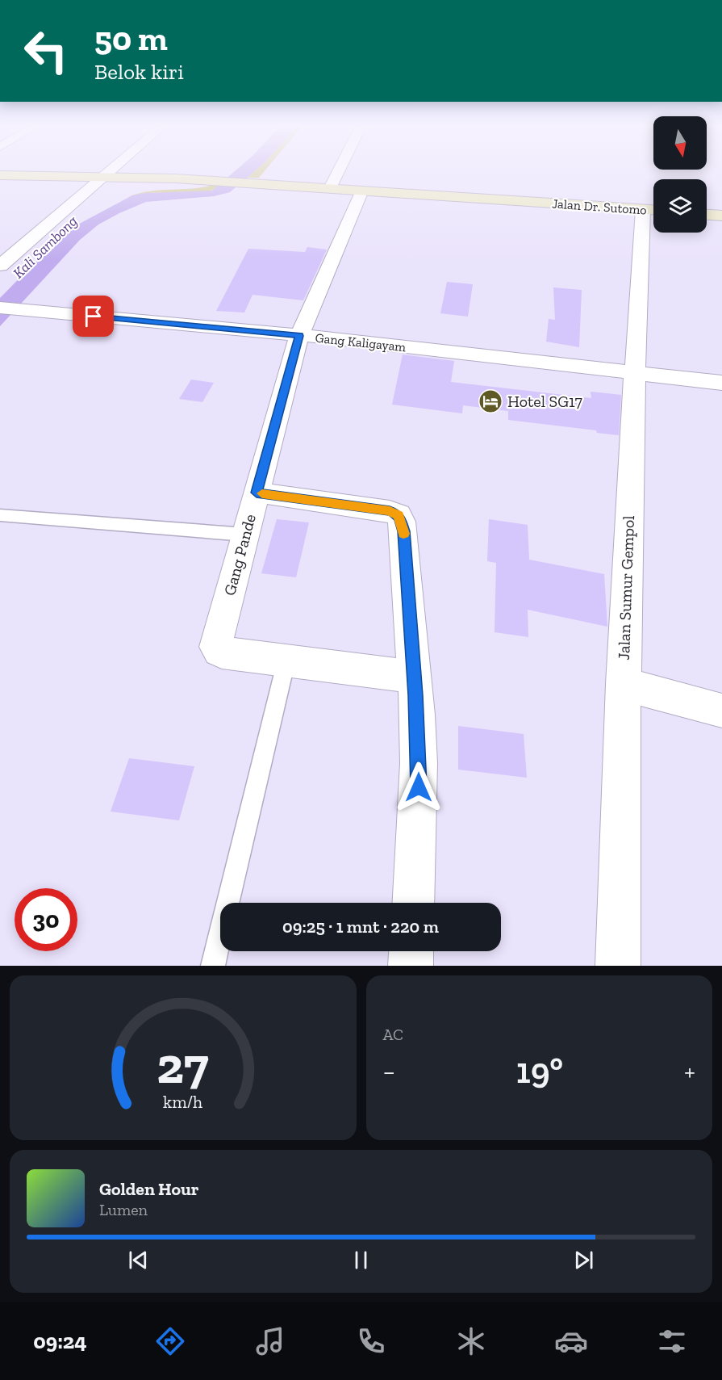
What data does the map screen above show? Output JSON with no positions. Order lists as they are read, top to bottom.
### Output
{
  "streets": {
    "main road": ["Jalan Dr. Sutomo"],
    "street": ["Gang Kaligayam", "Gang Pande", "Jalan Sumur Gempol"]
  },
  "crossings": [
    ["Jalan Dr. Sutomo", "Gang Pande"],
    ["Jalan Dr. Sutomo", "Jalan Sumur Gempol"],
    ["Gang Kaligayam", "Gang Pande"],
    ["Gang Kaligayam", "Jalan Sumur Gempol"]
  ],
  "water": ["Kali Sambong"],
  "places": {
    "hotel": ["Hotel SG17"]
  },
  "north": "bottom",
  "page": {
    "turn": ["50 m", "Belok kiri"],
    "limit": "30",
    "trip": "09:25 · 1 mnt · 220 m",
    "tile": "AC",
    "heat": ["−", "19°", "+"],
    "song": ["Golden Hour", "Lumen"],
    "tabs": "09:24",
    "gauge": ["27", "km/h"]
  }
}
